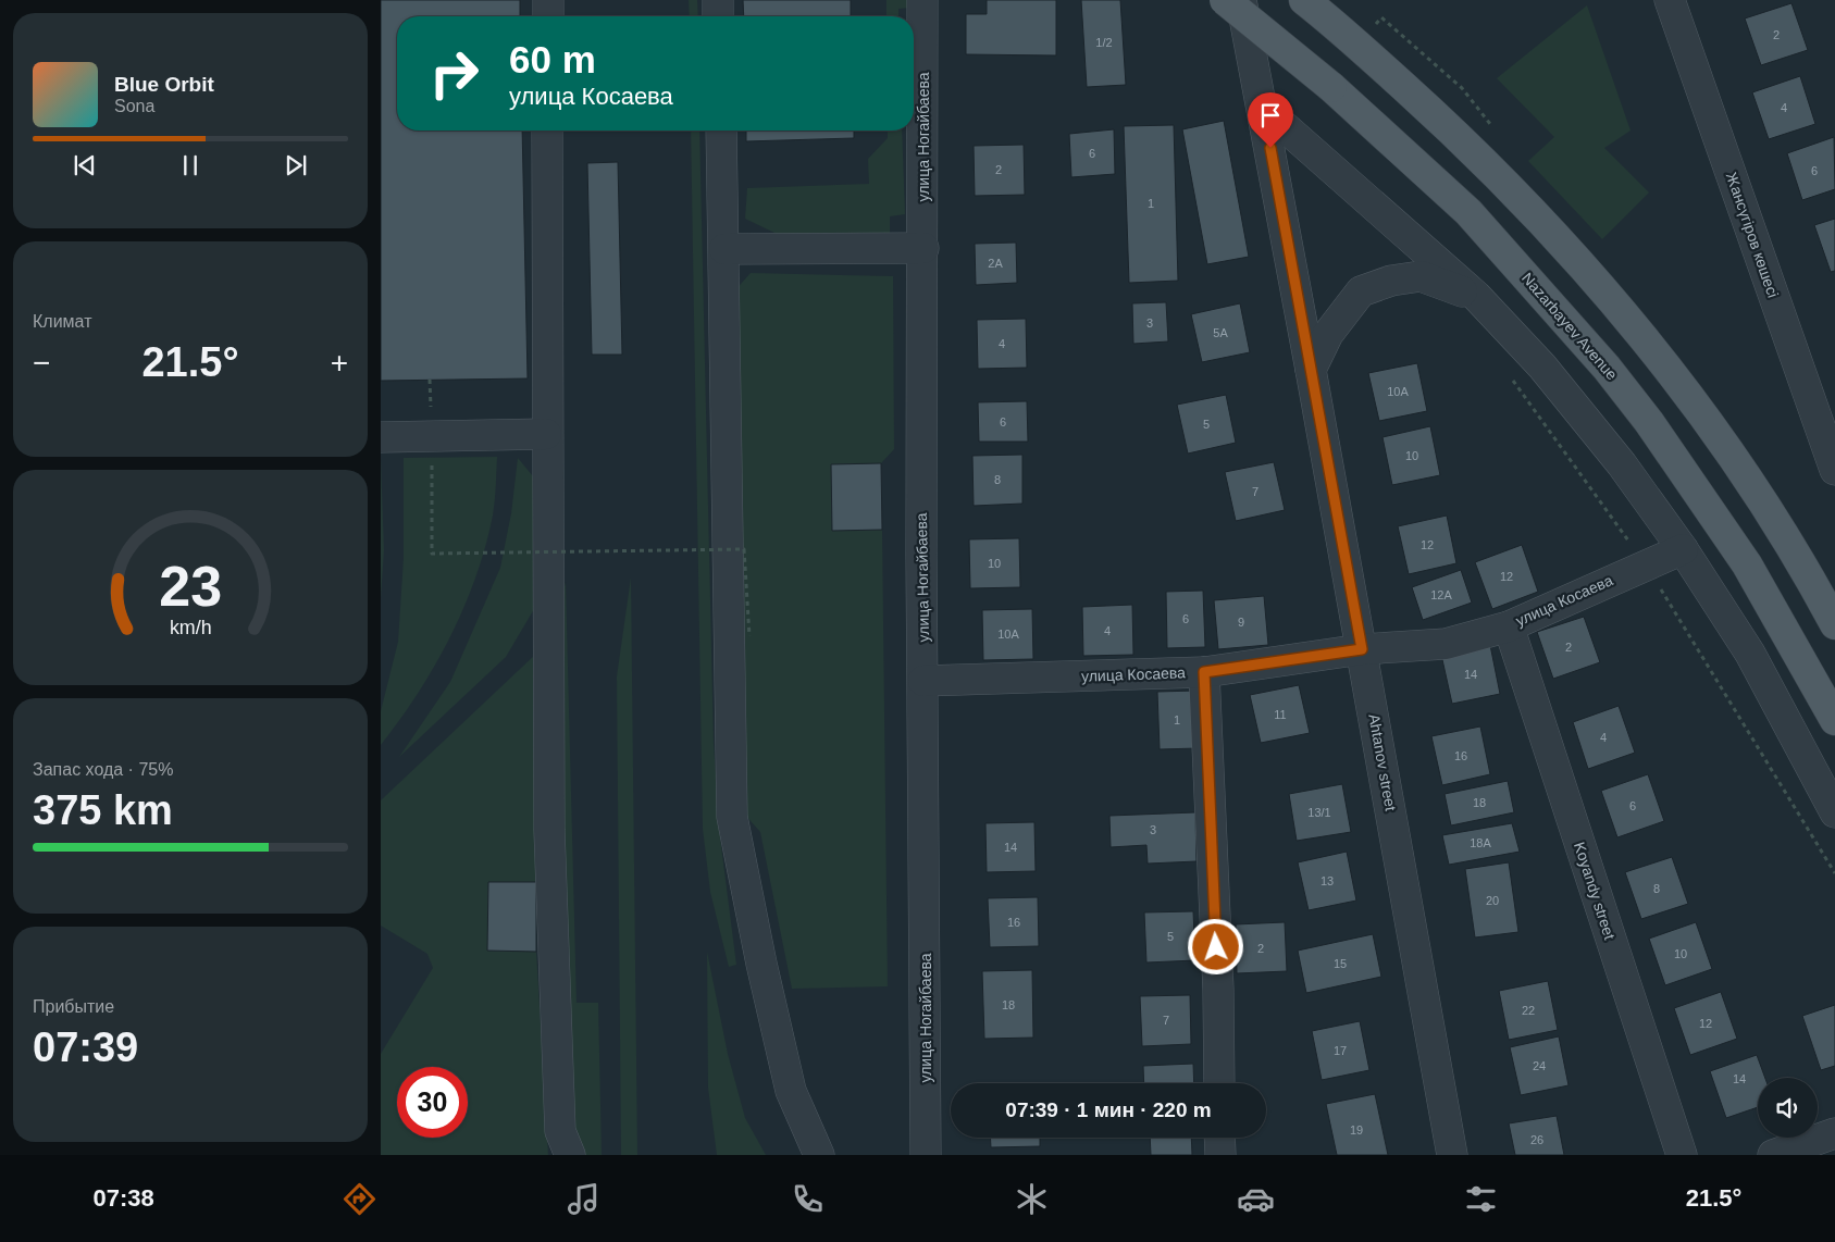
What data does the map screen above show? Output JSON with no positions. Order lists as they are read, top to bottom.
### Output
{
  "streets": {
    "main road": ["Nazarbayev Avenue"],
    "street": [
      "улица Ногайбаева",
      "Жансүгіров көшесі",
      "улица Косаева",
      "Ahtanov street",
      "Koyandy street"
    ]
  },
  "crossings": [
    ["улица Ногайбаева", "улица Косаева"],
    ["улица Косаева", "Ahtanov street"],
    ["улица Косаева", "Koyandy street"]
  ],
  "house_numbers": [
    "2",
    "1/2",
    "4",
    "6",
    "2",
    "6",
    "1",
    "2А",
    "3",
    "5А",
    "4",
    "10А",
    "6",
    "5",
    "10",
    "8",
    "7",
    "12",
    "10",
    "12",
    "12А",
    "6",
    "9",
    "4",
    "10А",
    "2",
    "14",
    "11",
    "1",
    "4",
    "16",
    "18",
    "6",
    "13/1",
    "3",
    "18А",
    "14",
    "13",
    "8",
    "20",
    "16",
    "5",
    "2",
    "10",
    "15",
    "18",
    "22",
    "7",
    "12",
    "17",
    "24",
    "14",
    "19",
    "26"
  ],
  "page": {
    "turn": ["60 m", "улица Косаева"],
    "song": ["Blue Orbit", "Sona"],
    "tile": [
      "Климат",
      ["Запас хода · 75%", "375 km"],
      ["Прибытие", "07:39"]
    ],
    "heat": ["−", "21.5°", "+"],
    "limit": "30",
    "trip": "07:39 · 1 мин · 220 m",
    "tabs": ["07:38", "21.5°"],
    "gauge": ["23", "km/h"]
  }
}
